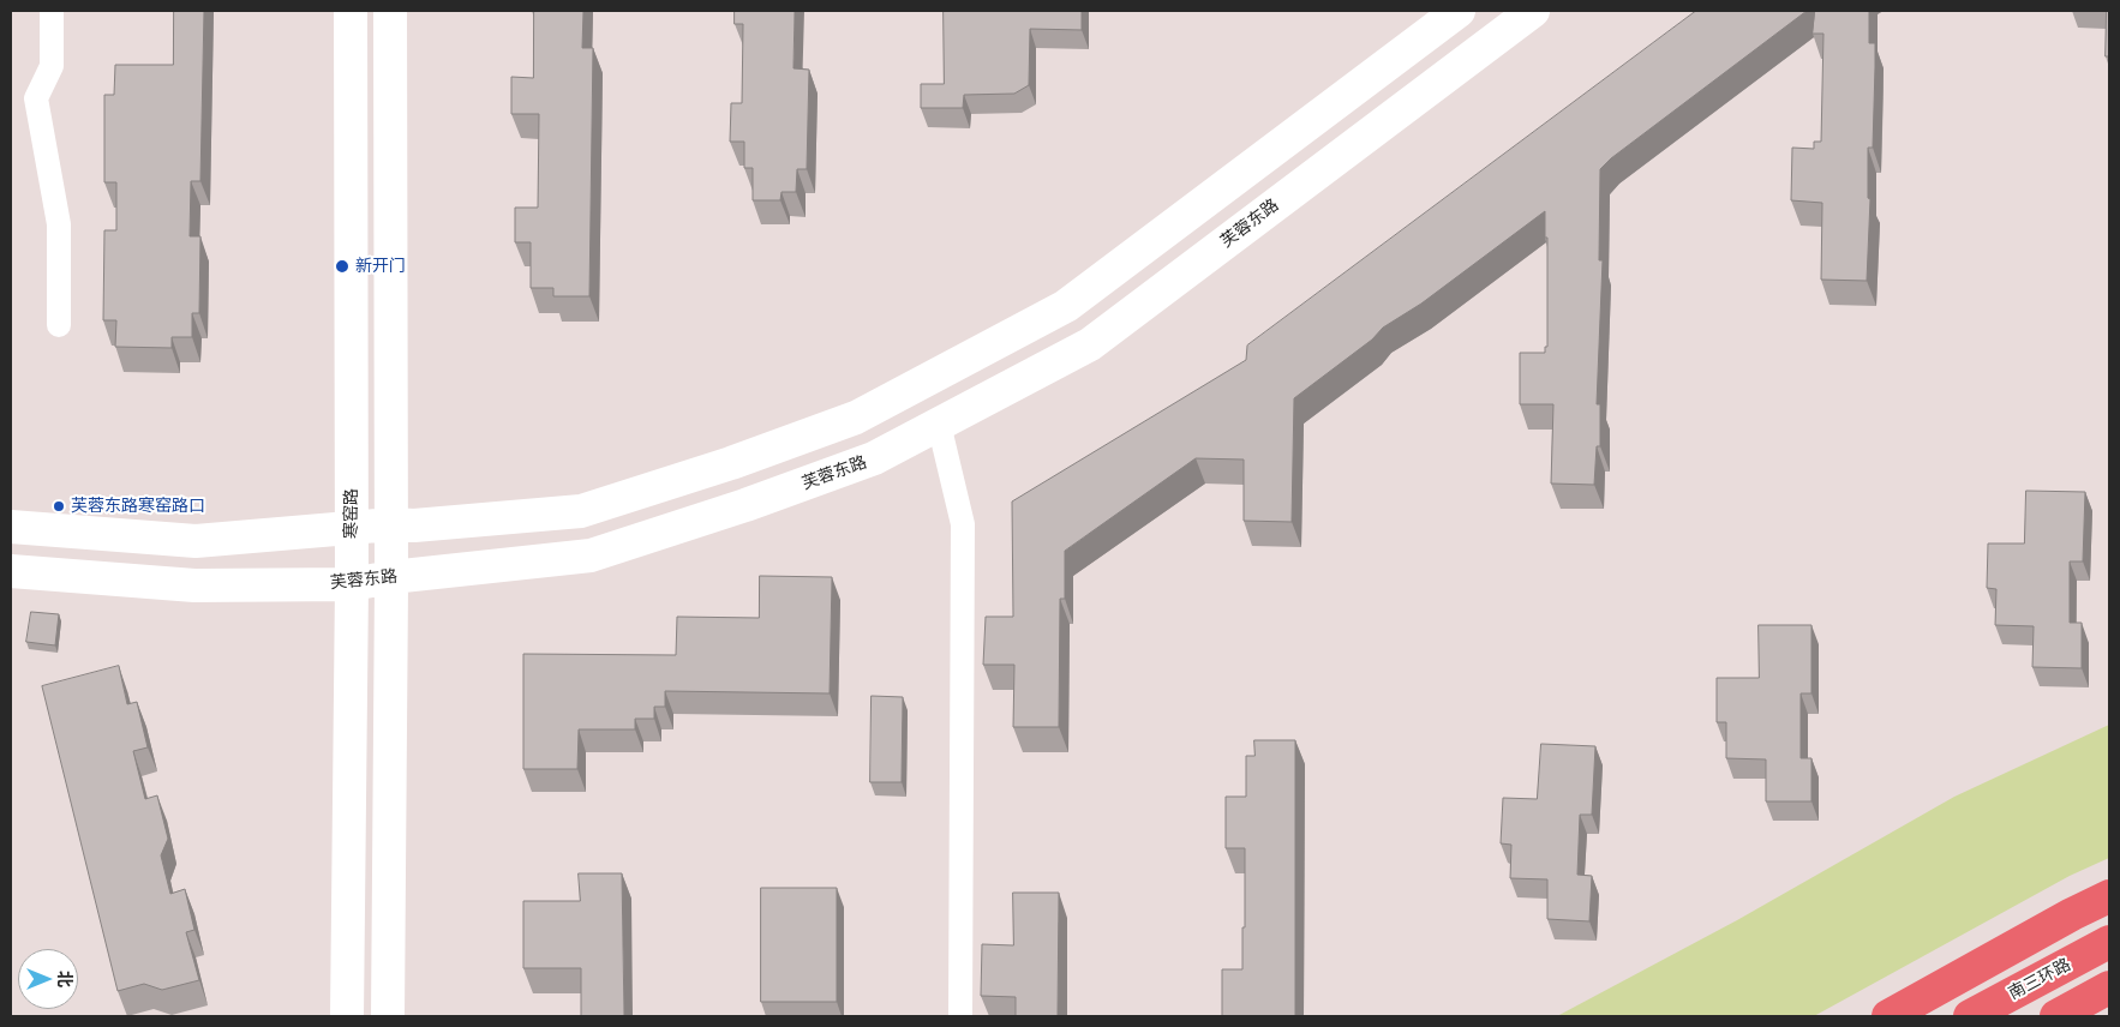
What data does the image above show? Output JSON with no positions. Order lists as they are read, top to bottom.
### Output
{
  "streets": {
    "highway": ["南三环路"],
    "main road": ["芙蓉东路", "寒窑路"]
  },
  "crossings": [
    ["芙蓉东路", "寒窑路"]
  ],
  "places": ["新开门", "芙蓉东路寒窑路口"],
  "north": "right"
}
